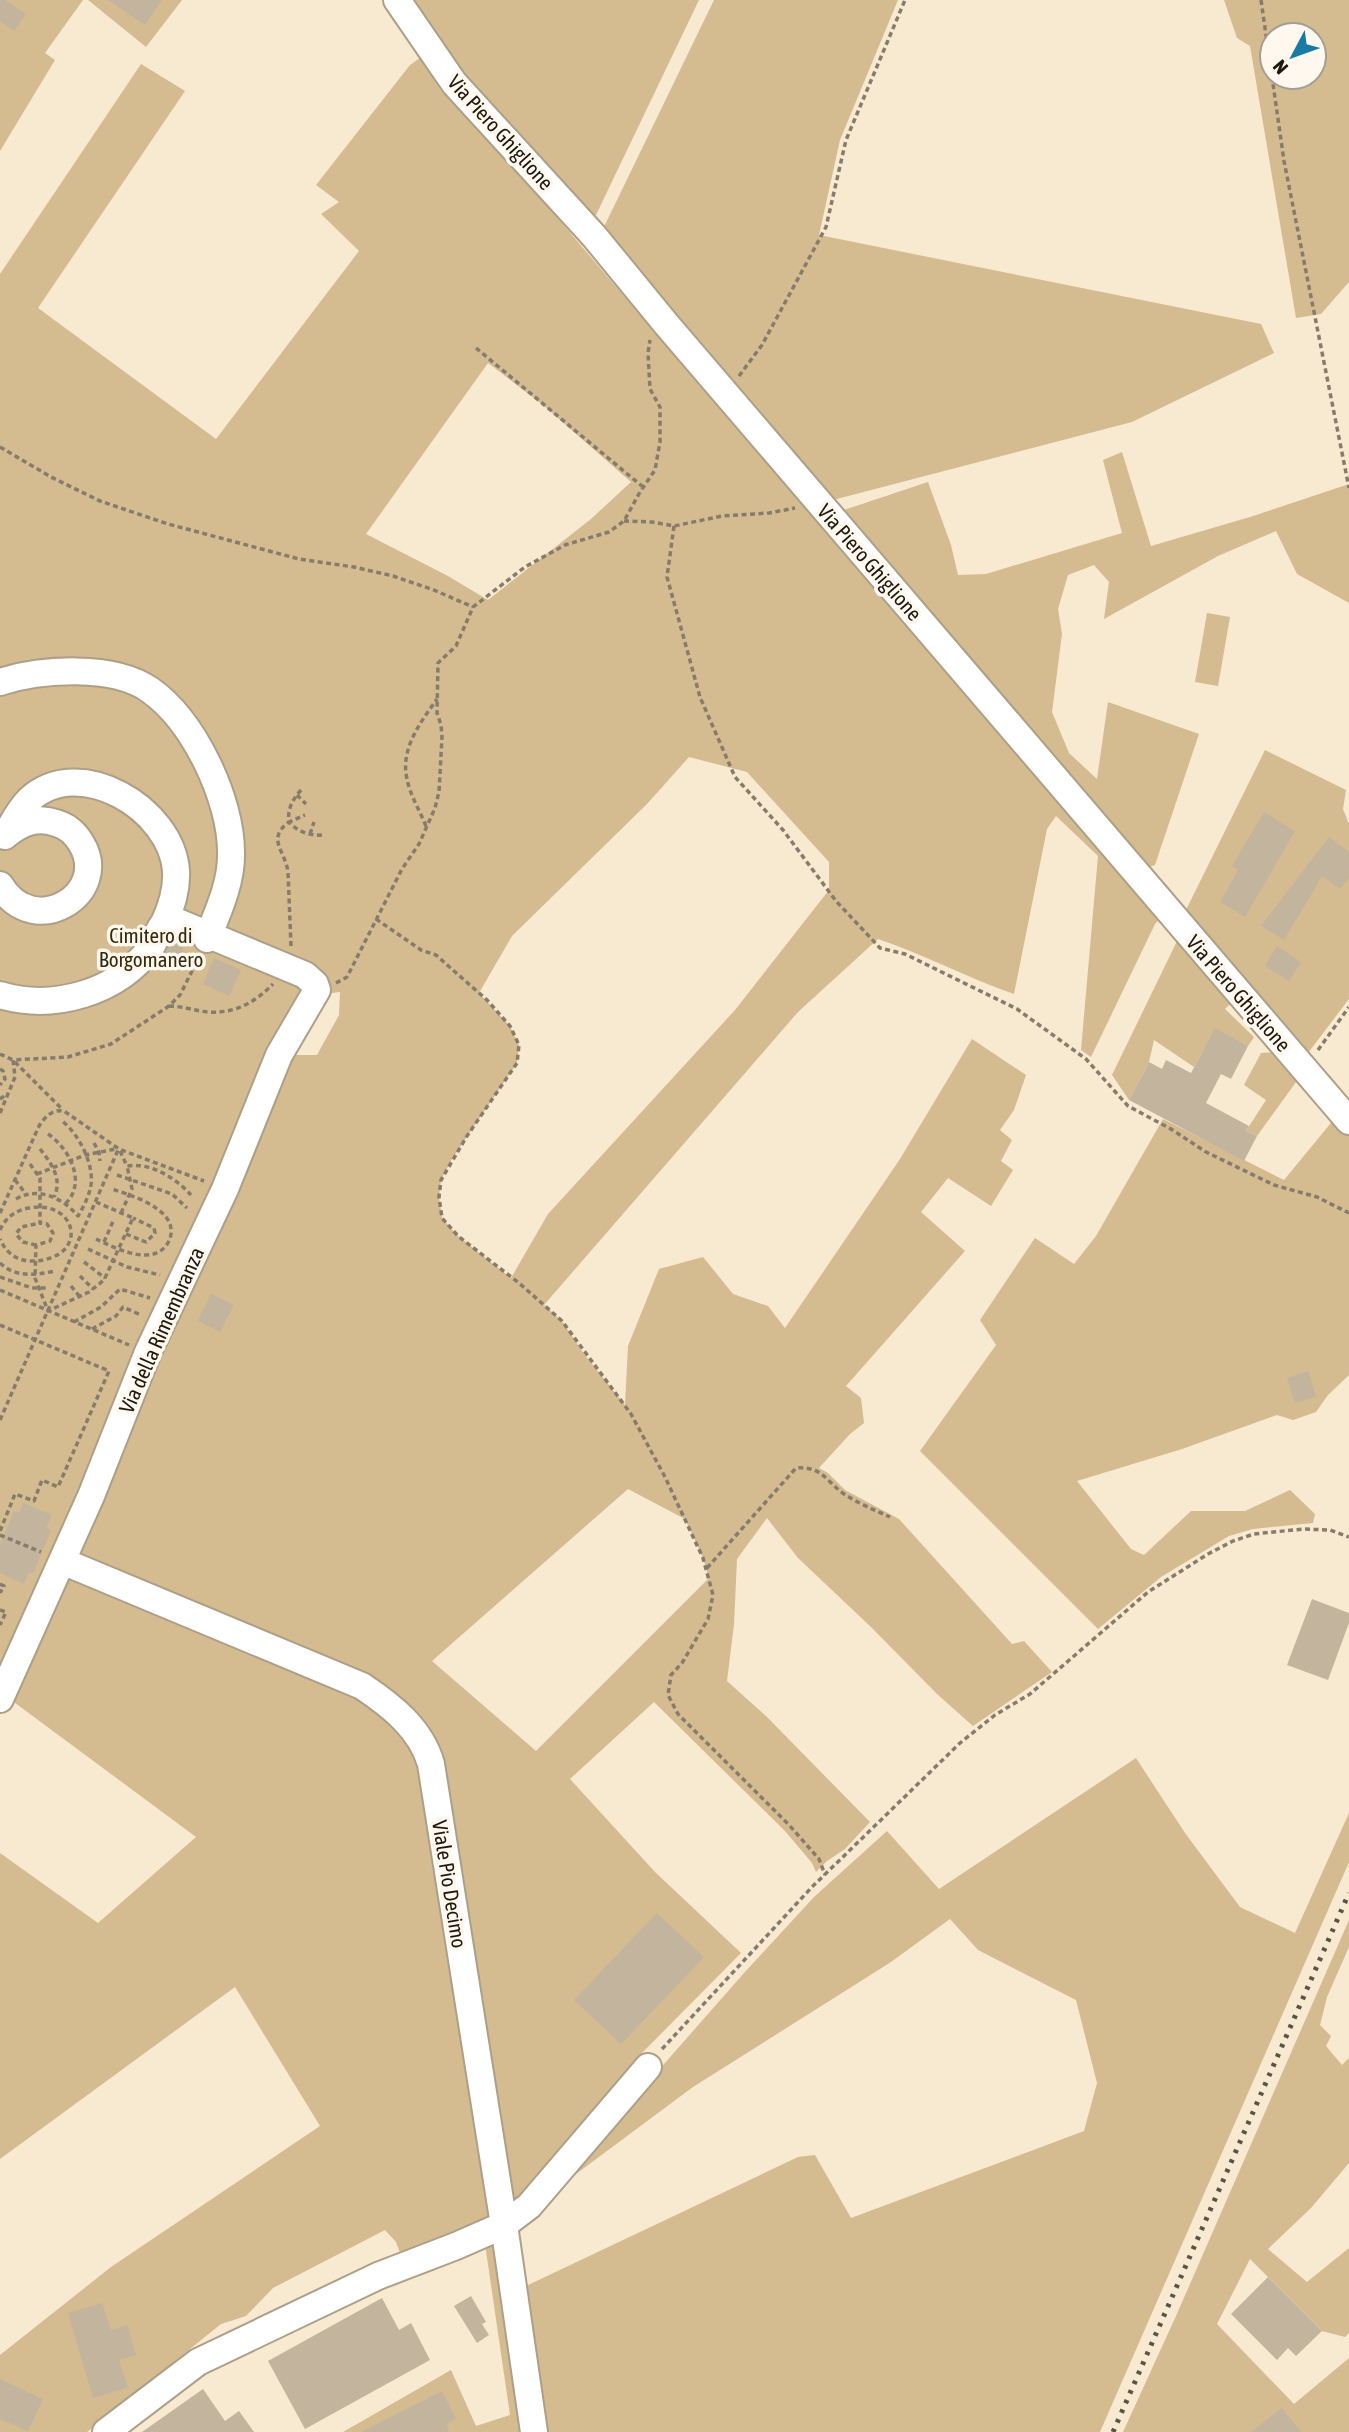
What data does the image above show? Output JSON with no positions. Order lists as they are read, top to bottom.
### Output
{
  "streets": {
    "street": ["Via Piero Ghiglione", "Via della Rimembranza", "Viale Pio Decimo"]
  },
  "crossings": [
    ["Via della Rimembranza", "Viale Pio Decimo"]
  ],
  "parks": ["Cimitero di Borgomanero"],
  "north": "bottom left"
}
